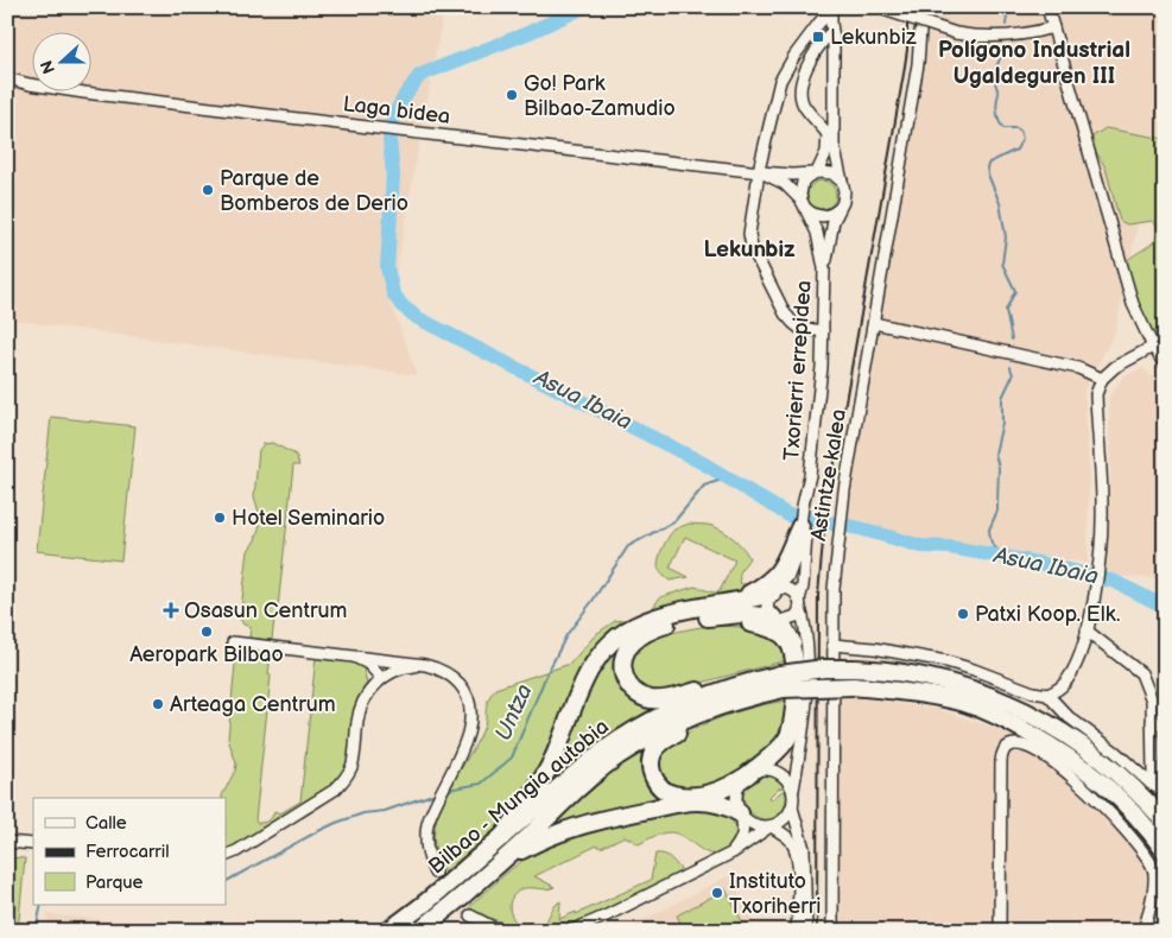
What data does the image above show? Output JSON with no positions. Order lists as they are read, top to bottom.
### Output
{
  "streets": {
    "highway": ["Bilbao - Mungia autobia"],
    "street": ["Laga bidea", "Txorierri errepidea", "Astintze kalea"]
  },
  "crossings": [
    ["Laga bidea", "Txorierri errepidea"]
  ],
  "districts": ["Polígono Industrial Ugaldeguren III", "Lekunbiz"],
  "water": ["Asua Ibaia", "Untza"],
  "places": {
    "transit": ["Lekunbiz"],
    "other": [
      "Go! Park Bilbao-Zamudio",
      "Parque de Bomberos de Derio",
      "Hotel Seminario",
      "Patxi Koop. Elk.",
      "Aeropark Bilbao",
      "Arteaga Centrum",
      "Instituto Txoriherri"
    ],
    "health": ["Osasun Centrum"]
  },
  "legend": ["Calle", "Ferrocarril", "Parque"],
  "north": "left"
}
